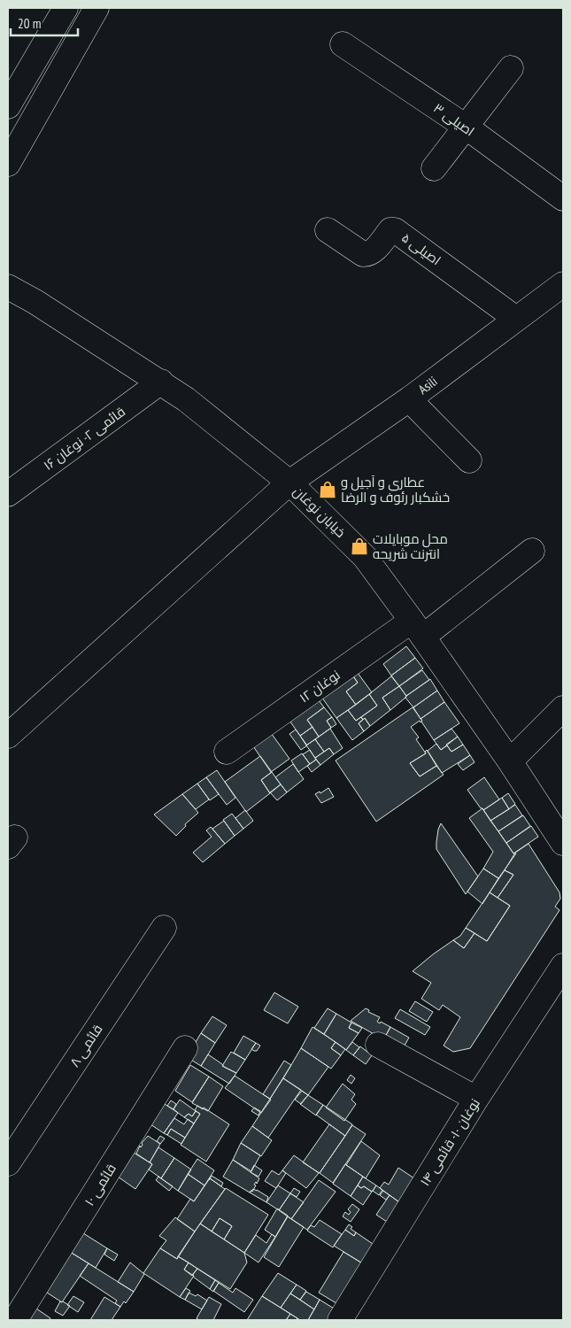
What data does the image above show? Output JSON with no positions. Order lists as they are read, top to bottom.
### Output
{
  "streets": {
    "street": [
      "اصیلی ۳",
      "اصیلی ۵",
      "Asili",
      "قائمی ۲- نوغان ۱۶",
      "خیابان نوغان",
      "نوغان ۱۲",
      "قائمی ۸",
      "نوغان ۱۰- قائمی ۱۴",
      "قائمی ۱۰"
    ]
  },
  "crossings": [
    ["اصیلی ۵", "Asili"],
    ["Asili", "خیابان نوغان"],
    ["قائمی ۲- نوغان ۱۶", "خیابان نوغان"],
    ["خیابان نوغان", "نوغان ۱۲"]
  ],
  "places": {
    "shop": ["عطاری و آجیل و خشکبار رئوف و الرضا", "محل موبايلات انترنت شريحه"]
  },
  "scale_bar": "20 m"
}
